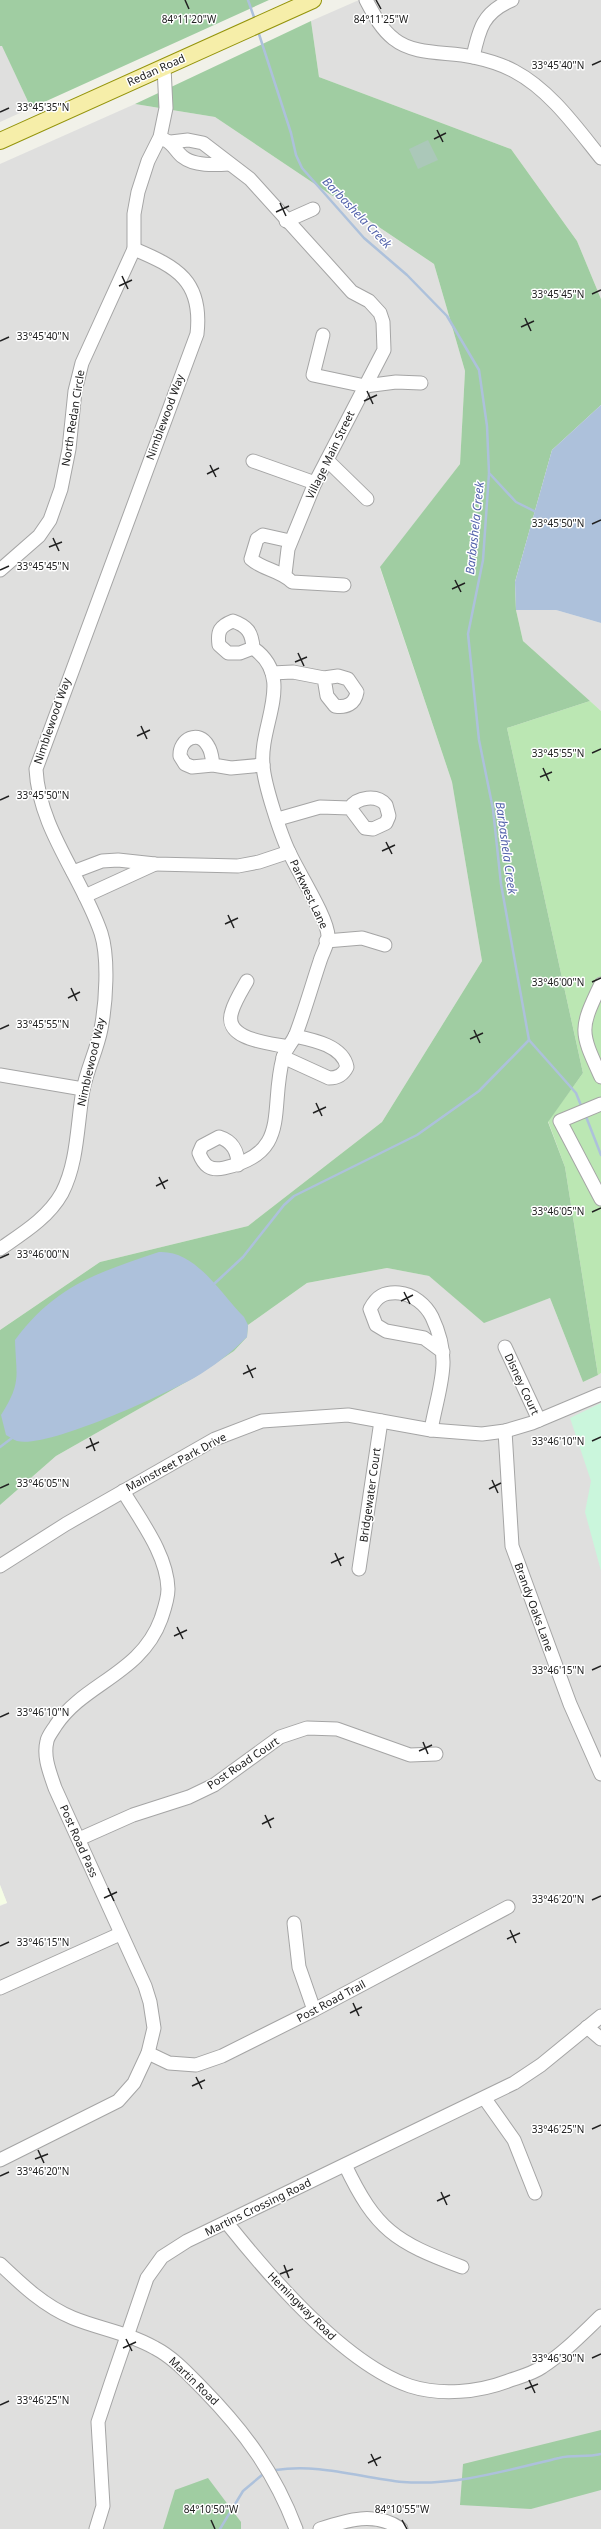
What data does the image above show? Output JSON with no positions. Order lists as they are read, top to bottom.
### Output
{
  "streets": {
    "main road": ["Redan Road"],
    "street": [
      "Nimblewood Way",
      "North Redan Circle",
      "Village Main Street",
      "Parkwest Lane",
      "Disney Court",
      "Mainstreet Park Drive",
      "Bridgewater Court",
      "Brandy Oaks Lane",
      "Post Road Court",
      "Post Road Pass",
      "Post Road Trail",
      "Martins Crossing Road",
      "Hemingway Road",
      "Martin Road"
    ]
  },
  "crossings": [
    ["Redan Road", "North Redan Circle"],
    ["Nimblewood Way", "North Redan Circle"],
    ["North Redan Circle", "Village Main Street"],
    ["Disney Court", "Mainstreet Park Drive"],
    ["Mainstreet Park Drive", "Bridgewater Court"],
    ["Mainstreet Park Drive", "Brandy Oaks Lane"],
    ["Mainstreet Park Drive", "Post Road Pass"],
    ["Post Road Court", "Post Road Pass"],
    ["Post Road Pass", "Post Road Trail"],
    ["Martins Crossing Road", "Hemingway Road"],
    ["Martins Crossing Road", "Martin Road"]
  ],
  "water": ["Barbashela Creek"],
  "coordinates": [
    "84°11'20\"W",
    "84°11'25\"W",
    "33°45'40\"N",
    "33°45'35\"N",
    "33°45'45\"N",
    "33°45'50\"N",
    "33°45'55\"N",
    "33°46'00\"N",
    "33°46'05\"N",
    "33°46'10\"N",
    "33°46'15\"N",
    "33°46'20\"N",
    "33°46'25\"N",
    "33°46'30\"N",
    "84°10'50\"W",
    "84°10'55\"W"
  ]
}
